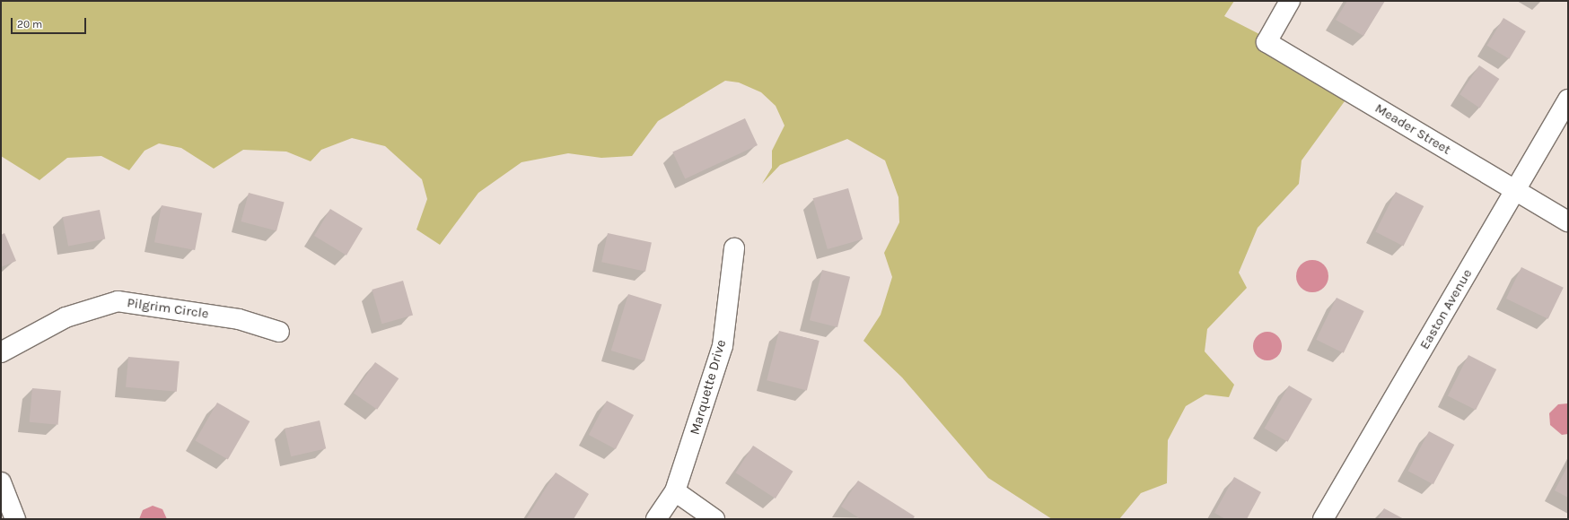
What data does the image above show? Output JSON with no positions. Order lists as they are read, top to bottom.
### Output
{
  "streets": {
    "street": [
      "Meader Street",
      "Pilgrim Circle",
      "Easton Avenue",
      "Marquette Drive"
    ]
  },
  "crossings": [
    ["Meader Street", "Easton Avenue"]
  ],
  "scale_bar": "20 m"
}
